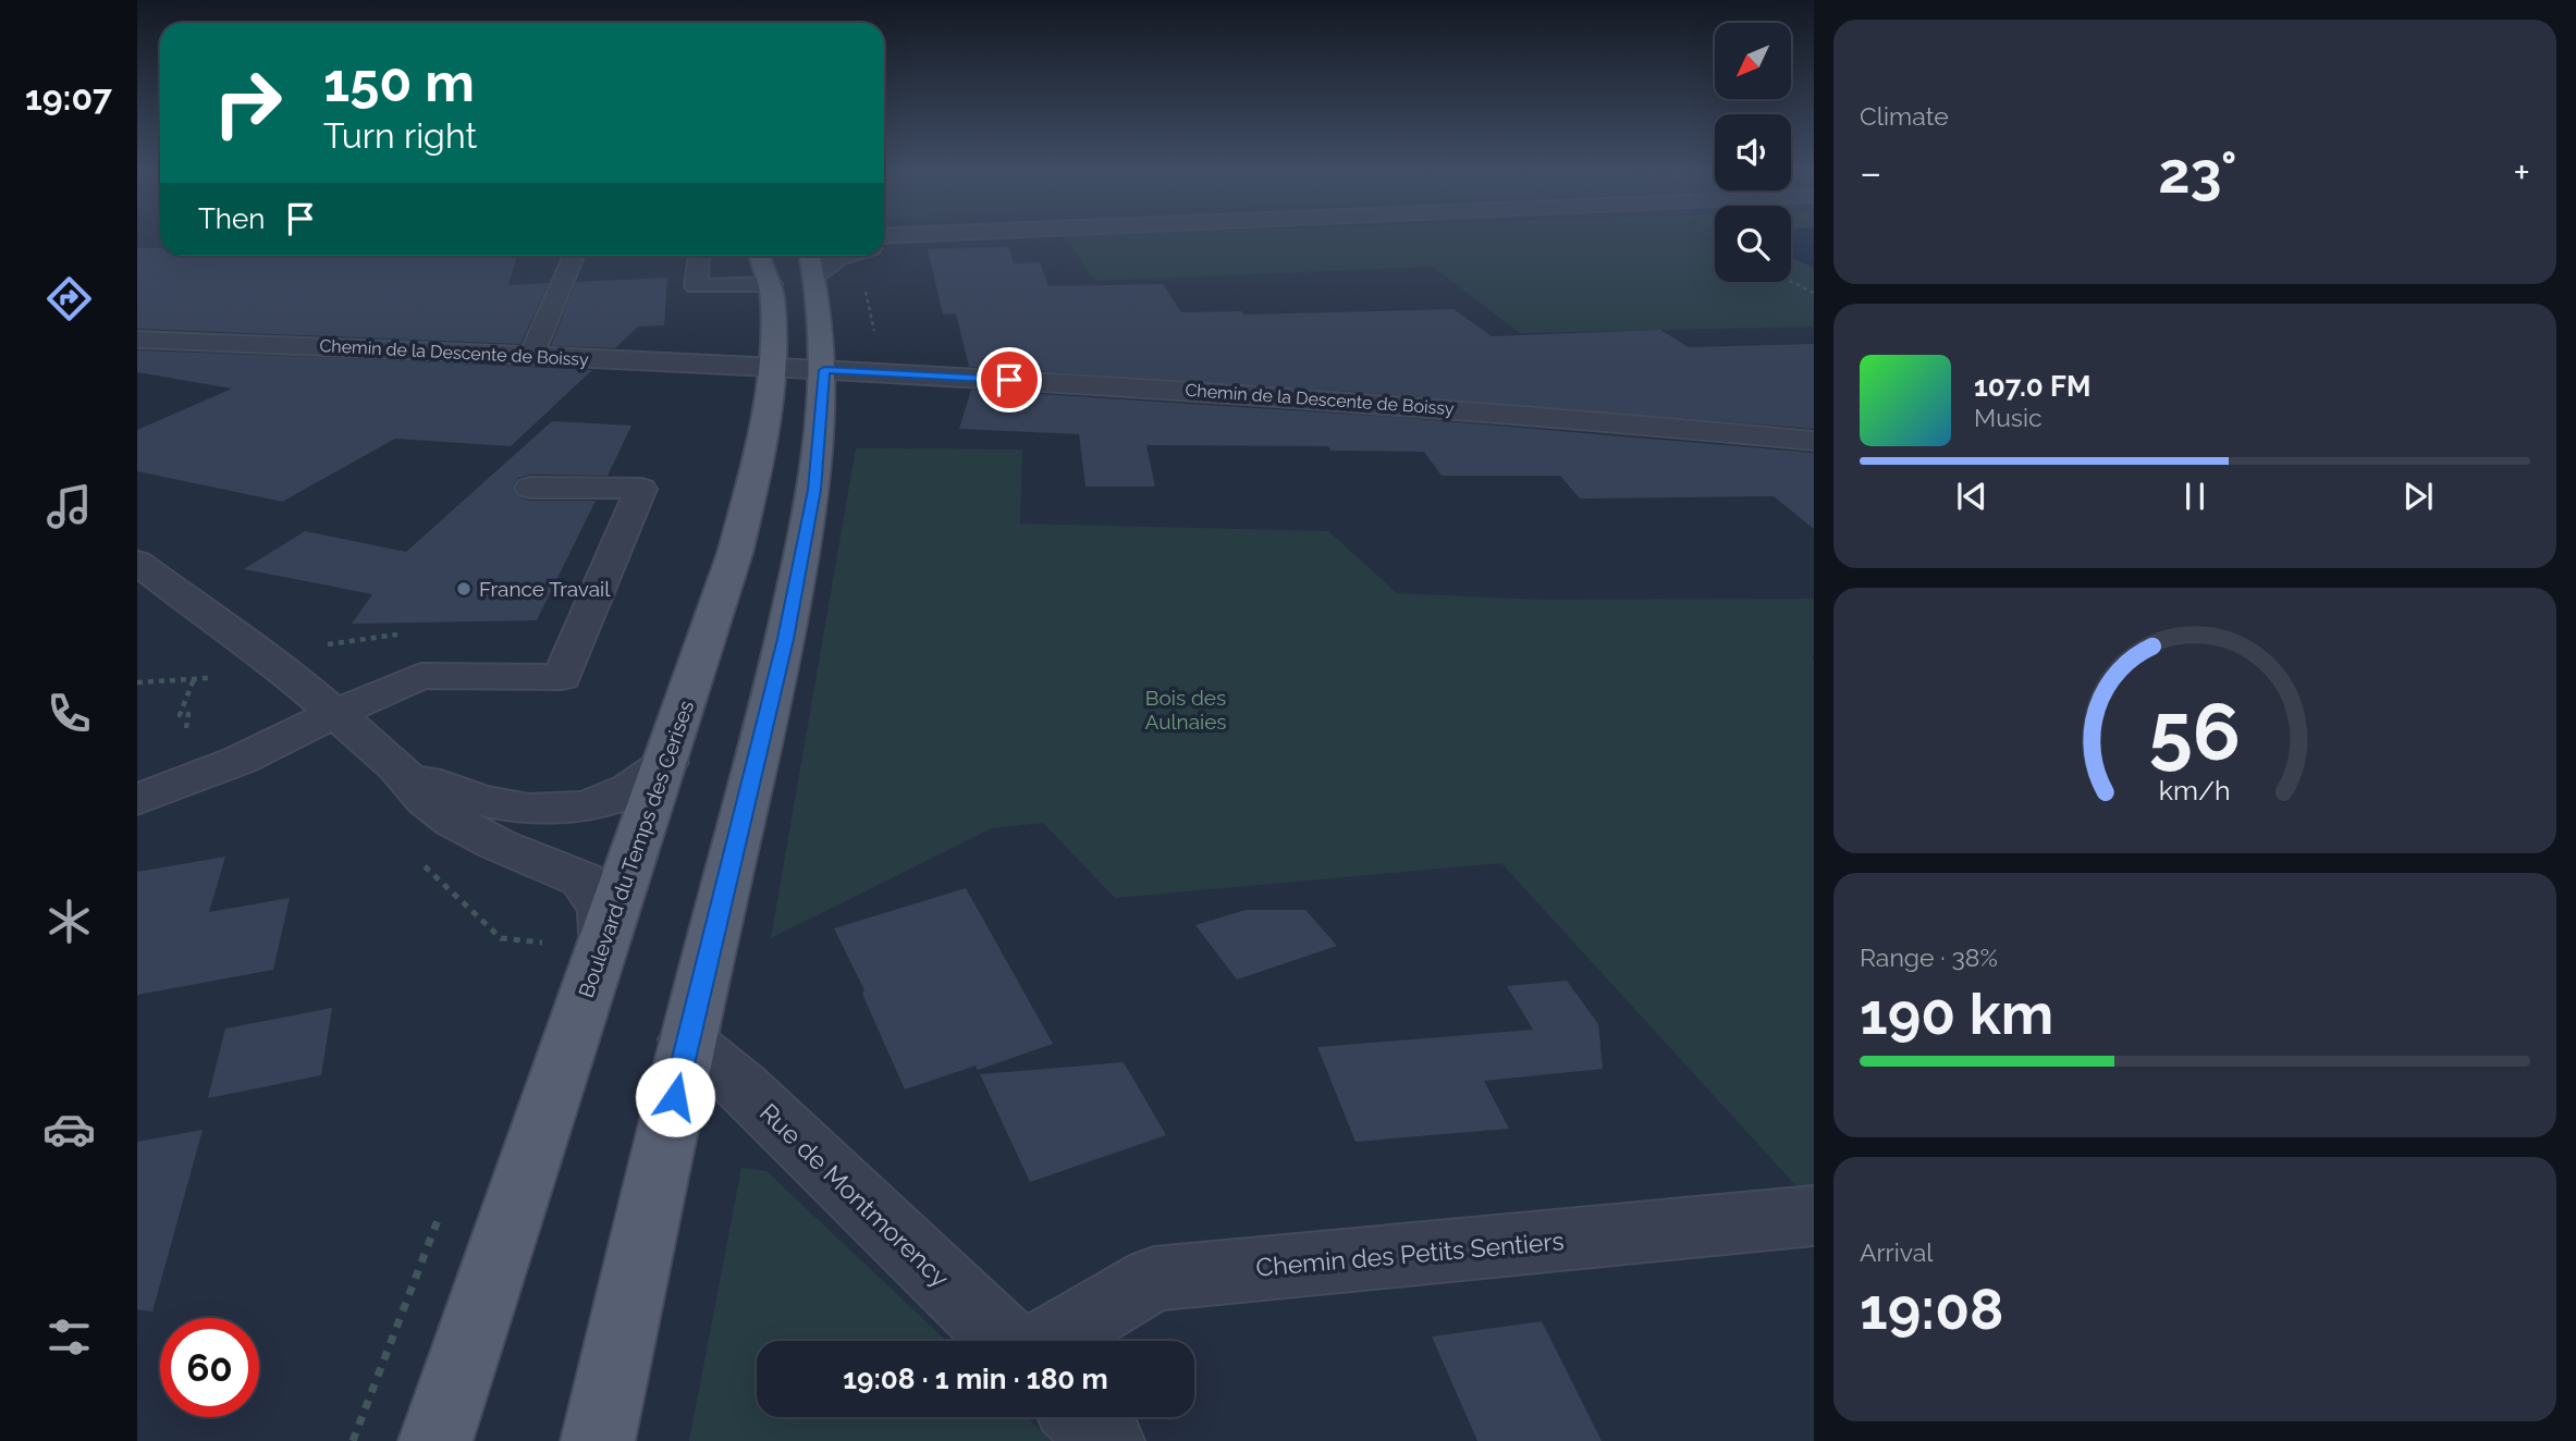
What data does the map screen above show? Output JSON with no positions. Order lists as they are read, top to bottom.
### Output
{
  "streets": {
    "main road": ["Boulevard du Temps des Cerises"],
    "street": ["Chemin de la Descente de Boissy", "Rue de Montmorency", "Chemin des Petits Sentiers"]
  },
  "crossings": [
    ["Chemin de la Descente de Boissy", "Boulevard du Temps des Cerises"]
  ],
  "parks": ["Bois des Aulnaies"],
  "places": ["France Travail"],
  "north": "bottom left",
  "page": {
    "tabs": "19:07",
    "tile": [
      "Climate",
      ["Range · 38%", "190 km"],
      ["Arrival", "19:08"]
    ],
    "turn": ["150 m", "Turn right"],
    "heat": ["−", "23°", "+"],
    "then": "Then",
    "song": ["107.0 FM", "Music"],
    "limit": "60",
    "trip": "19:08 · 1 min · 180 m",
    "gauge": ["56", "km/h"]
  }
}
